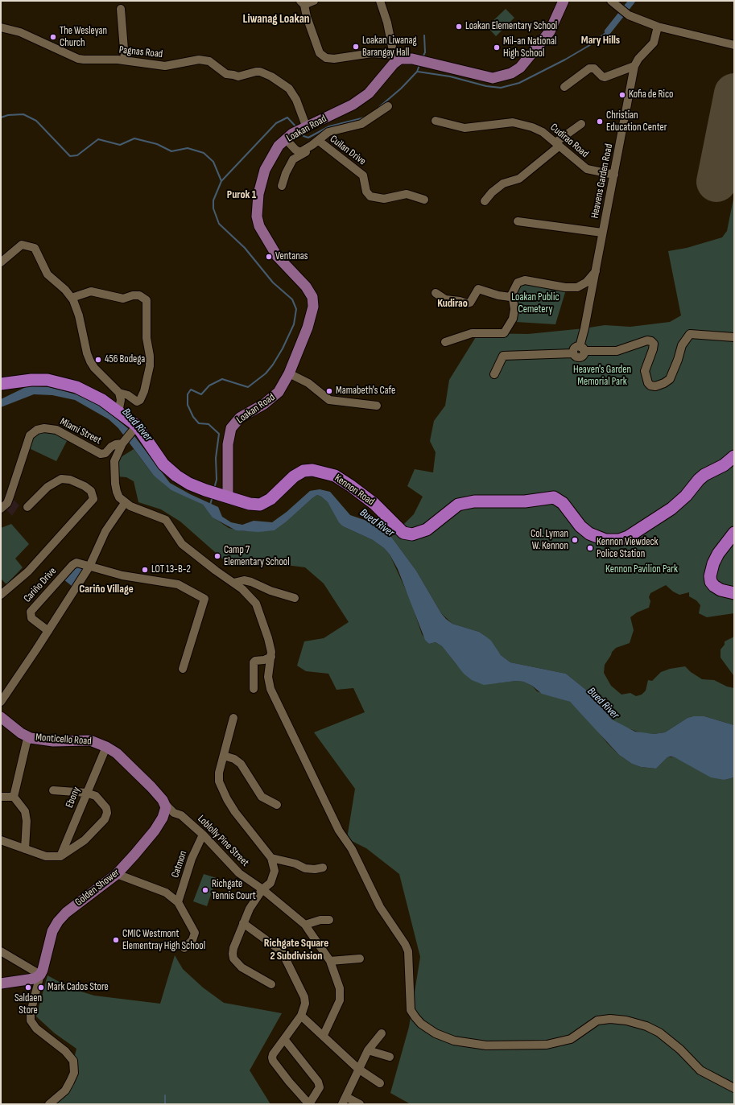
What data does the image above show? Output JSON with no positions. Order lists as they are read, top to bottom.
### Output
{
  "streets": {
    "highway": ["Kennon Road"],
    "main road": ["Loakan Road", "Monticello Road", "Golden Shower"],
    "street": [
      "Pagnas Road",
      "Cudirao Road",
      "Cuilan Drive",
      "Heavens Garden Road",
      "Miami Street",
      "Cariño Drive",
      "Ebony",
      "Loblolly Pine Street",
      "Catmon"
    ]
  },
  "crossings": [
    ["Pagnas Road", "Loakan Road"],
    ["Loakan Road", "Kennon Road"],
    ["Cudirao Road", "Heavens Garden Road"],
    ["Monticello Road", "Ebony"],
    ["Monticello Road", "Loblolly Pine Street"],
    ["Monticello Road", "Golden Shower"],
    ["Loblolly Pine Street", "Catmon"],
    ["Loblolly Pine Street", "Golden Shower"]
  ],
  "districts": [
    "Liwanag Loakan",
    "Mary Hills",
    "Purok 1",
    "Kudirao",
    "Cariño Village",
    "Richgate Square 2 Subdivision"
  ],
  "water": ["Bued River"],
  "parks": ["Loakan Public Cemetery", "Heaven's Garden Memorial Park", "Kennon Pavilion Park"],
  "places": [
    "Loakan Elementary School",
    "The Wesleyan Church",
    "Loakan Liwanag Barangay Hall",
    "Mil-an National High School",
    "Kofia de Rico",
    "Christian Education Center",
    "Ventanas",
    "456 Bodega",
    "Mamabeth's Cafe",
    "Col. Lyman W. Kennon",
    "Kennon Viewdeck Police Station",
    "Camp 7 Elementary School",
    "LOT 13-B-2",
    "Richgate Tennis Court",
    "CMIC Westmont Elementray High School",
    "Saldaen Store",
    "Mark Cados Store"
  ]
}
